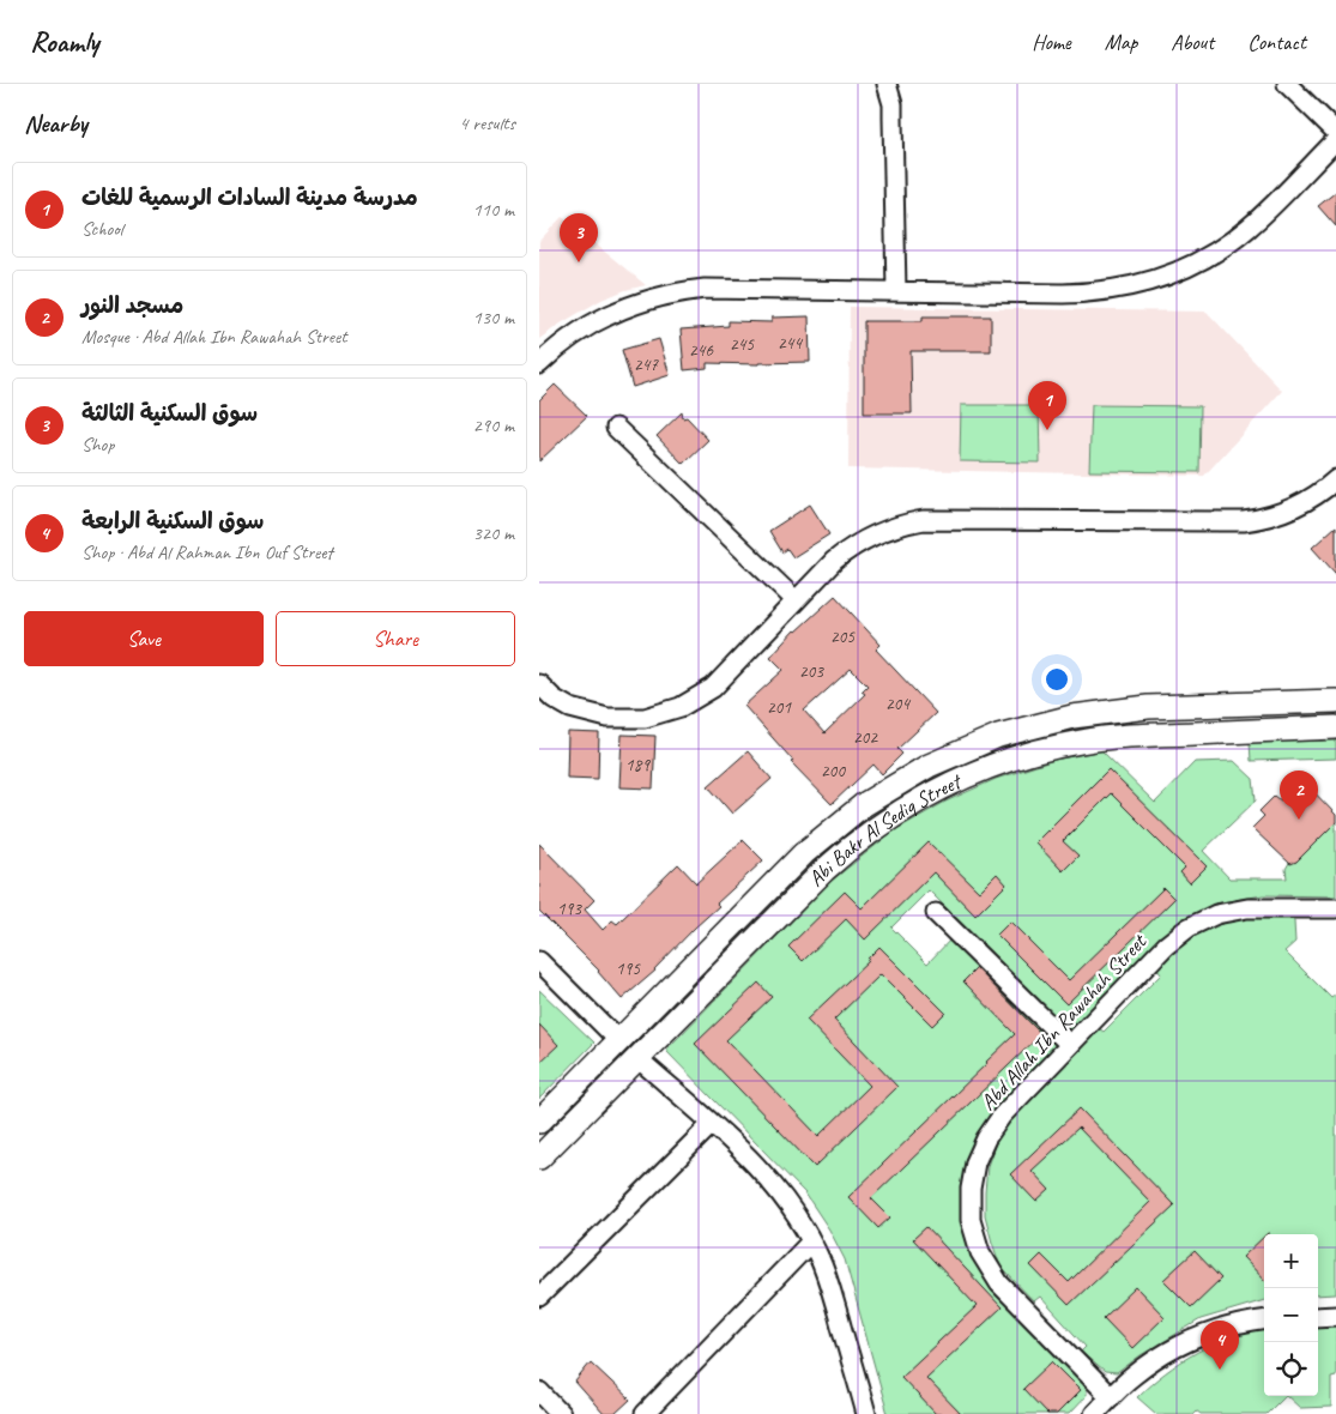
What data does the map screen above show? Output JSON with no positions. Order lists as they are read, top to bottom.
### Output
{
  "streets": {
    "main road": ["Abi Bakr Al Sediq Street"],
    "street": ["Abd Allah Ibn Rawahah Street"]
  },
  "house_numbers": [
    "244",
    "245",
    "246",
    "247",
    "205",
    "203",
    "204",
    "201",
    "202",
    "189",
    "200",
    "193",
    "195"
  ],
  "page": {
    "header": "Roamly",
    "nav": [
      "Home",
      "Map",
      "About",
      "Contact"
    ],
    "heading": ["Nearby", "4 results"],
    "list": [
      {
        "mark": "1",
        "name": "مدرسة مدينة السادات الرسمية للغات",
        "note": "School",
        "value": "110 m"
      },
      {
        "mark": "2",
        "name": "مسجد النور",
        "note": "Mosque · Abd Allah Ibn Rawahah Street",
        "value": "130 m"
      },
      {
        "mark": "3",
        "name": "سوق السكنية الثالثة",
        "note": "Shop",
        "value": "290 m"
      },
      {
        "mark": "4",
        "name": "سوق السكنية الرابعة",
        "note": "Shop · Abd Al Rahman Ibn Ouf Street",
        "value": "320 m"
      }
    ],
    "pins": [
      "3",
      "1",
      "2",
      "4"
    ],
    "buttons": ["Save", "Share"],
    "map_buttons": ["+", "−"]
  }
}
